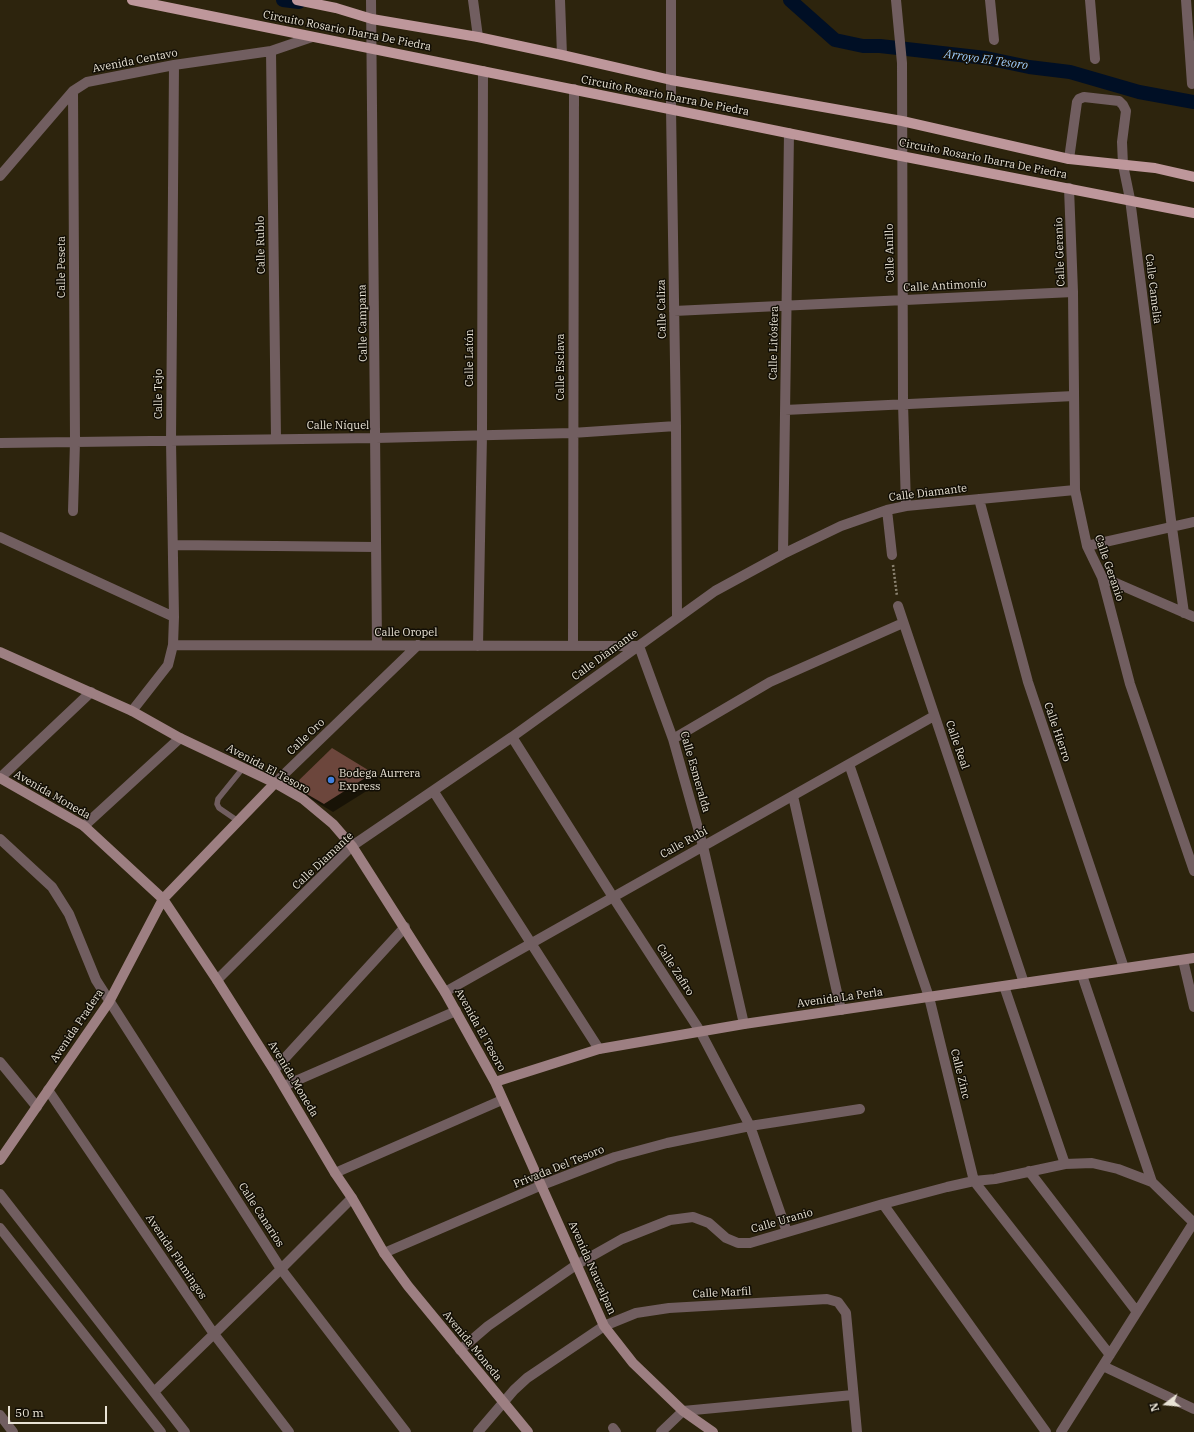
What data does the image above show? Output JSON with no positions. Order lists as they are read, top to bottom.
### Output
{
  "streets": {
    "main road": [
      "Circuito Rosario Ibarra De Piedra",
      "Calle Oro",
      "Avenida El Tesoro",
      "Avenida Moneda",
      "Avenida La Perla",
      "Avenida Pradera",
      "Avenida Naucalpan"
    ],
    "street": [
      "Avenida Centavo",
      "Calle Rublo",
      "Calle Geranio",
      "Calle Anillo",
      "Calle Peseta",
      "Calle Antimonio",
      "Calle Camelia",
      "Calle Caliza",
      "Calle Campana",
      "Calle Litósfera",
      "Calle Latón",
      "Calle Esclava",
      "Calle Tejo",
      "Calle Níquel",
      "Calle Diamante",
      "Calle Oropel",
      "Calle Hierro",
      "Calle Real",
      "Calle Esmeralda",
      "Calle Rubí",
      "Calle Zafiro",
      "Calle Zinc",
      "Privada Del Tesoro",
      "Calle Canarios",
      "Calle Uranio",
      "Avenida Flamingos",
      "Calle Marfil"
    ]
  },
  "crossings": [
    ["Circuito Rosario Ibarra De Piedra", "Avenida Centavo"],
    ["Circuito Rosario Ibarra De Piedra", "Calle Geranio"],
    ["Circuito Rosario Ibarra De Piedra", "Calle Anillo"],
    ["Circuito Rosario Ibarra De Piedra", "Calle Camelia"],
    ["Circuito Rosario Ibarra De Piedra", "Calle Caliza"],
    ["Circuito Rosario Ibarra De Piedra", "Calle Campana"],
    ["Circuito Rosario Ibarra De Piedra", "Calle Litósfera"],
    ["Circuito Rosario Ibarra De Piedra", "Calle Latón"],
    ["Circuito Rosario Ibarra De Piedra", "Calle Esclava"],
    ["Avenida Centavo", "Calle Rublo"],
    ["Avenida Centavo", "Calle Peseta"],
    ["Avenida Centavo", "Calle Tejo"],
    ["Calle Rublo", "Calle Níquel"],
    ["Calle Geranio", "Calle Antimonio"],
    ["Calle Geranio", "Calle Diamante"],
    ["Calle Anillo", "Calle Antimonio"],
    ["Calle Anillo", "Calle Diamante"],
    ["Calle Peseta", "Calle Níquel"],
    ["Calle Antimonio", "Calle Caliza"],
    ["Calle Antimonio", "Calle Litósfera"],
    ["Calle Caliza", "Calle Níquel"],
    ["Calle Caliza", "Calle Diamante"],
    ["Calle Campana", "Calle Níquel"],
    ["Calle Campana", "Calle Oropel"],
    ["Calle Litósfera", "Calle Diamante"],
    ["Calle Latón", "Calle Níquel"],
    ["Calle Latón", "Calle Oropel"],
    ["Calle Esclava", "Calle Níquel"],
    ["Calle Esclava", "Calle Oropel"],
    ["Calle Tejo", "Calle Níquel"],
    ["Calle Tejo", "Calle Oropel"],
    ["Calle Tejo", "Avenida El Tesoro"],
    ["Calle Diamante", "Calle Oropel"],
    ["Calle Diamante", "Calle Hierro"],
    ["Calle Diamante", "Avenida El Tesoro"],
    ["Calle Diamante", "Calle Esmeralda"],
    ["Calle Diamante", "Avenida Moneda"],
    ["Calle Diamante", "Calle Zafiro"],
    ["Calle Oropel", "Calle Oro"],
    ["Calle Oropel", "Calle Esmeralda"],
    ["Calle Hierro", "Avenida La Perla"],
    ["Calle Oro", "Avenida El Tesoro"],
    ["Calle Oro", "Avenida Moneda"],
    ["Calle Oro", "Avenida Pradera"],
    ["Calle Real", "Calle Rubí"],
    ["Calle Real", "Avenida La Perla"],
    ["Avenida El Tesoro", "Calle Rubí"],
    ["Avenida El Tesoro", "Avenida La Perla"],
    ["Avenida El Tesoro", "Avenida Naucalpan"],
    ["Calle Esmeralda", "Calle Rubí"],
    ["Calle Esmeralda", "Avenida La Perla"],
    ["Avenida Moneda", "Avenida Pradera"],
    ["Avenida Moneda", "Privada Del Tesoro"],
    ["Avenida Moneda", "Calle Uranio"],
    ["Avenida Moneda", "Calle Marfil"],
    ["Calle Rubí", "Calle Zafiro"],
    ["Calle Rubí", "Calle Zinc"],
    ["Calle Zafiro", "Avenida La Perla"],
    ["Calle Zafiro", "Privada Del Tesoro"],
    ["Calle Zafiro", "Calle Uranio"],
    ["Avenida La Perla", "Calle Zinc"],
    ["Avenida La Perla", "Avenida Naucalpan"],
    ["Avenida Pradera", "Calle Canarios"],
    ["Avenida Pradera", "Avenida Flamingos"],
    ["Calle Zinc", "Calle Uranio"],
    ["Privada Del Tesoro", "Avenida Naucalpan"],
    ["Calle Uranio", "Avenida Naucalpan"],
    ["Avenida Naucalpan", "Calle Marfil"]
  ],
  "water": ["Arroyo El Tesoro"],
  "places": ["Bodega Aurrera Express"],
  "scale_bar": "50 m",
  "north": "left"
}
